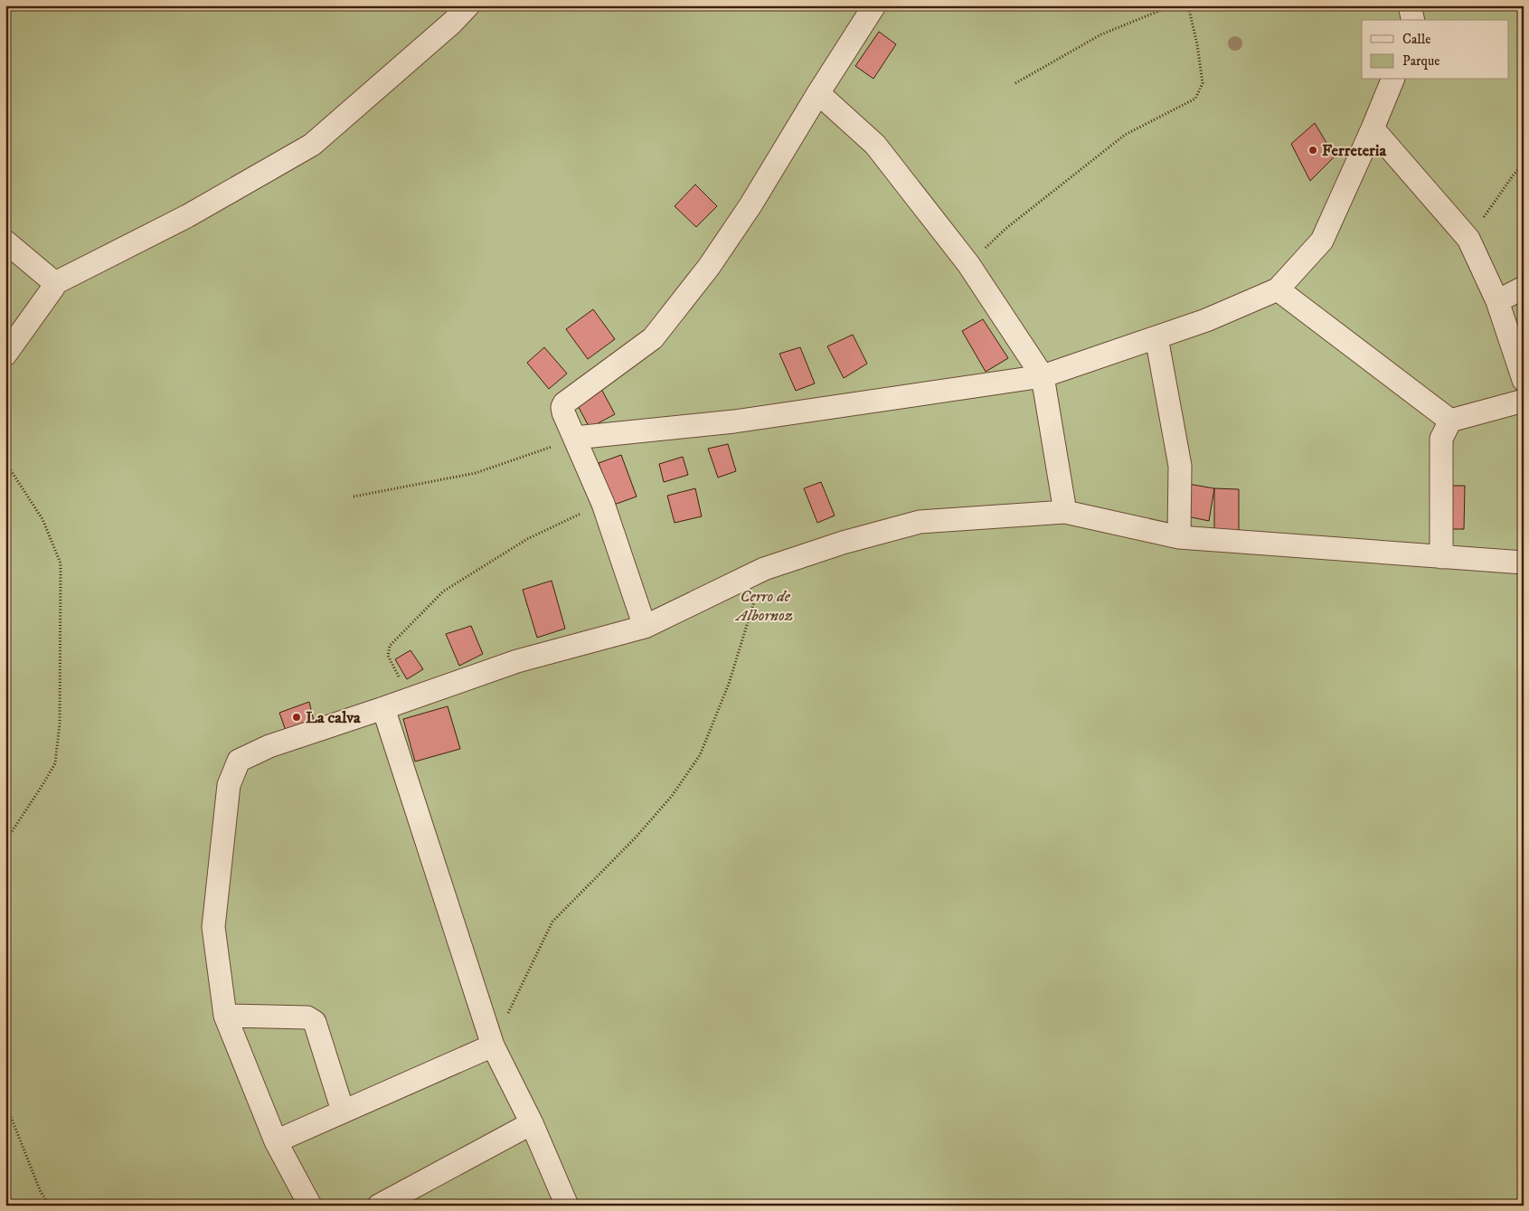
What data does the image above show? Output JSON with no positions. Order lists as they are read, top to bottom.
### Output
{
  "parks": ["Cerro de Albornoz"],
  "places": ["Ferreteria", "La calva"],
  "legend": ["Calle", "Parque"]
}
